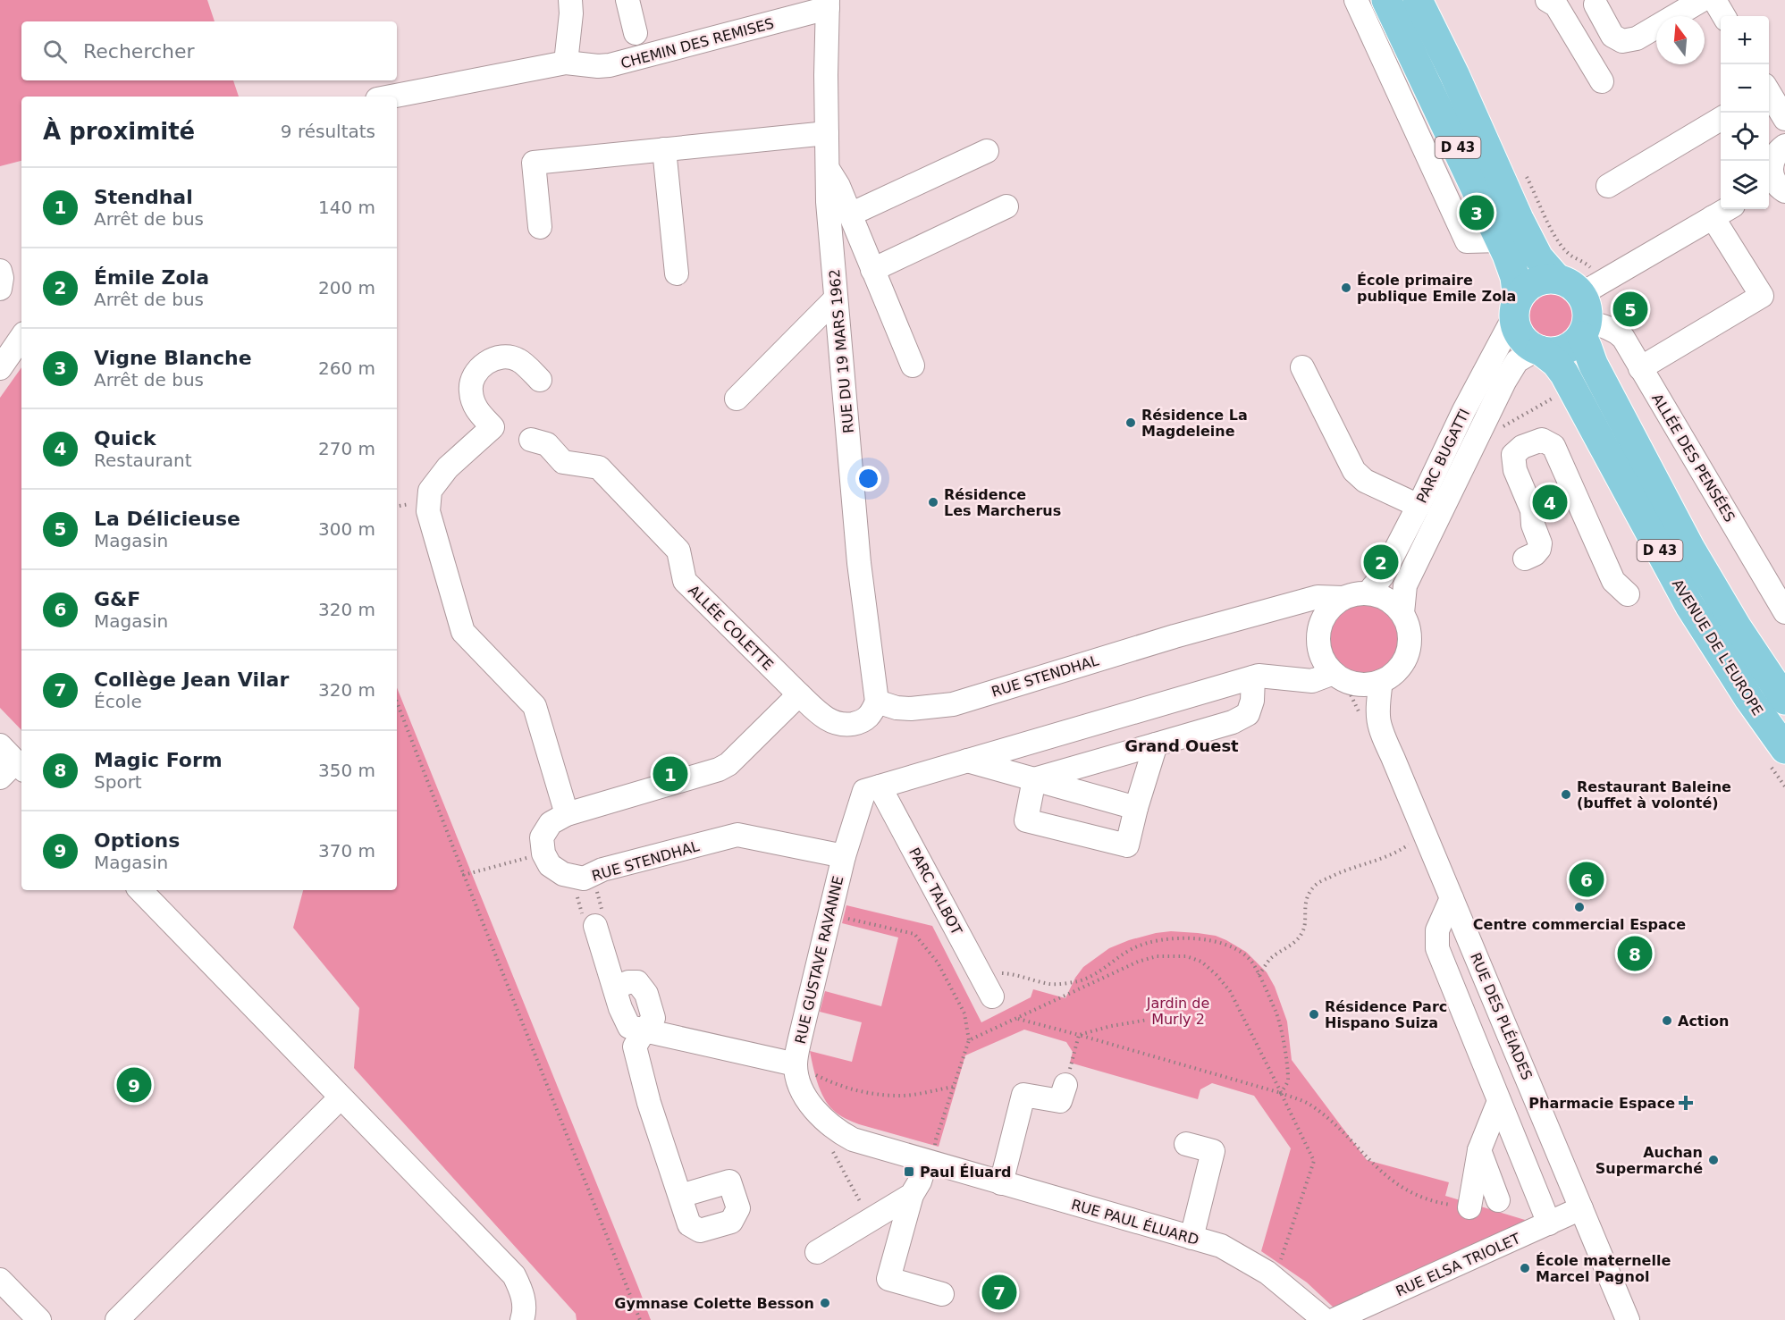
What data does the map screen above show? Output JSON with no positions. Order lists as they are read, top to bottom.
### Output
{
  "streets": {
    "main road": ["D 43", "AVENUE DE L'EUROPE"],
    "street": [
      "CHEMIN DES REMISES",
      "RUE DU 19 MARS 1962",
      "PARC BUGATTI",
      "ALLÉE DES PENSÉES",
      "ALLÉE COLETTE",
      "RUE STENDHAL",
      "PARC TALBOT",
      "RUE GUSTAVE RAVANNE",
      "RUE DES PLÉIADES",
      "RUE PAUL ÉLUARD",
      "RUE ELSA TRIOLET"
    ]
  },
  "crossings": [
    ["CHEMIN DES REMISES", "RUE DU 19 MARS 1962"],
    ["D 43", "PARC BUGATTI"],
    ["D 43", "ALLÉE DES PENSÉES"],
    ["D 43", "AVENUE DE L'EUROPE"],
    ["RUE DU 19 MARS 1962", "RUE STENDHAL"],
    ["PARC BUGATTI", "ALLÉE DES PENSÉES"],
    ["PARC BUGATTI", "AVENUE DE L'EUROPE"],
    ["PARC BUGATTI", "RUE STENDHAL"],
    ["PARC BUGATTI", "RUE DES PLÉIADES"],
    ["ALLÉE DES PENSÉES", "AVENUE DE L'EUROPE"],
    ["RUE STENDHAL", "RUE GUSTAVE RAVANNE"],
    ["RUE STENDHAL", "RUE DES PLÉIADES"],
    ["RUE GUSTAVE RAVANNE", "RUE PAUL ÉLUARD"],
    ["RUE DES PLÉIADES", "RUE ELSA TRIOLET"]
  ],
  "districts": ["Grand Ouest"],
  "parks": ["Jardin de Murly 2"],
  "places": {
    "other": [
      "École primaire publique Emile Zola",
      "Résidence La Magdeleine",
      "Résidence Les Marcherus",
      "Restaurant Baleine (buffet à volonté)",
      "Centre commercial Espace",
      "Résidence Parc Hispano Suiza",
      "Action",
      "Auchan Supermarché",
      "École maternelle Marcel Pagnol",
      "Gymnase Colette Besson"
    ],
    "health": ["Pharmacie Espace"],
    "transit": ["Paul Éluard"]
  },
  "north": "top",
  "page": {
    "map_buttons": ["+", "−"],
    "search": "Rechercher",
    "heading": ["À proximité", "9 résultats"],
    "list": [
      {
        "mark": "1",
        "name": "Stendhal",
        "note": "Arrêt de bus",
        "value": "140 m"
      },
      {
        "mark": "2",
        "name": "Émile Zola",
        "note": "Arrêt de bus",
        "value": "200 m"
      },
      {
        "mark": "3",
        "name": "Vigne Blanche",
        "note": "Arrêt de bus",
        "value": "260 m"
      },
      {
        "mark": "4",
        "name": "Quick",
        "note": "Restaurant",
        "value": "270 m"
      },
      {
        "mark": "5",
        "name": "La Délicieuse",
        "note": "Magasin",
        "value": "300 m"
      },
      {
        "mark": "6",
        "name": "G&F",
        "note": "Magasin",
        "value": "320 m"
      },
      {
        "mark": "7",
        "name": "Collège Jean Vilar",
        "note": "École",
        "value": "320 m"
      },
      {
        "mark": "8",
        "name": "Magic Form",
        "note": "Sport",
        "value": "350 m"
      },
      {
        "mark": "9",
        "name": "Options",
        "note": "Magasin",
        "value": "370 m"
      }
    ],
    "pins": [
      "3",
      "5",
      "4",
      "2",
      "1",
      "6",
      "8",
      "9",
      "7"
    ]
  }
}
